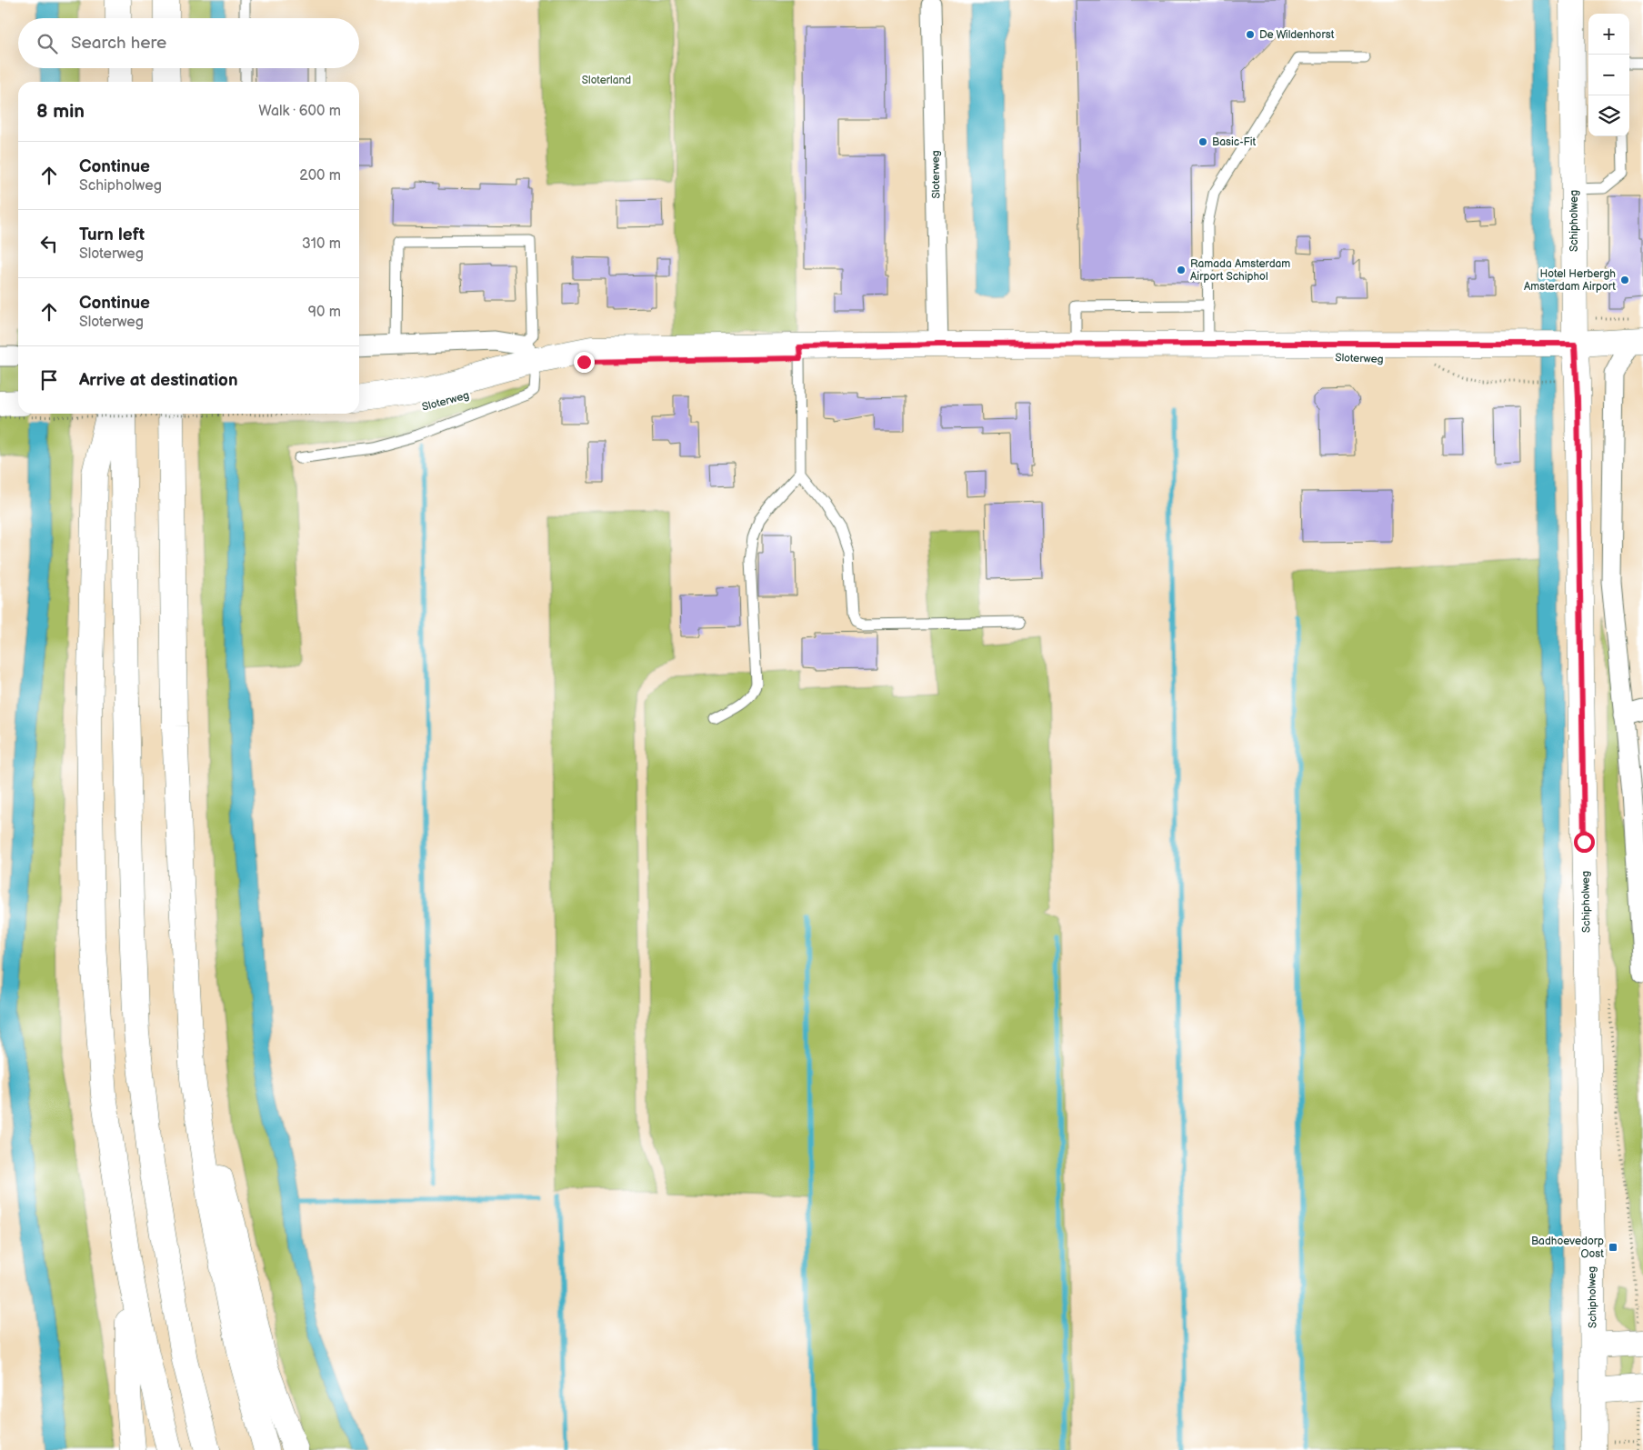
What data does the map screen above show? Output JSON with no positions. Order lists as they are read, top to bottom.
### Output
{
  "streets": {
    "main road": ["Sloterweg", "Schipholweg"]
  },
  "crossings": [
    ["Sloterweg", "Schipholweg"]
  ],
  "parks": ["Sloterland"],
  "places": {
    "other": [
      "De Wildenhorst",
      "Basic-Fit",
      "Ramada Amsterdam Airport Schiphol",
      "Hotel Herbergh Amsterdam Airport"
    ],
    "transit": ["Badhoevedorp Oost"]
  },
  "page": {
    "map_buttons": ["+", "−"],
    "search": "Search here",
    "heading": ["8 min", "Walk · 600 m"],
    "list": [
      ["Continue", "Schipholweg", "200 m"],
      ["Turn left", "Sloterweg", "310 m"],
      ["Continue", "Sloterweg", "90 m"],
      "Arrive at destination"
    ]
  }
}
